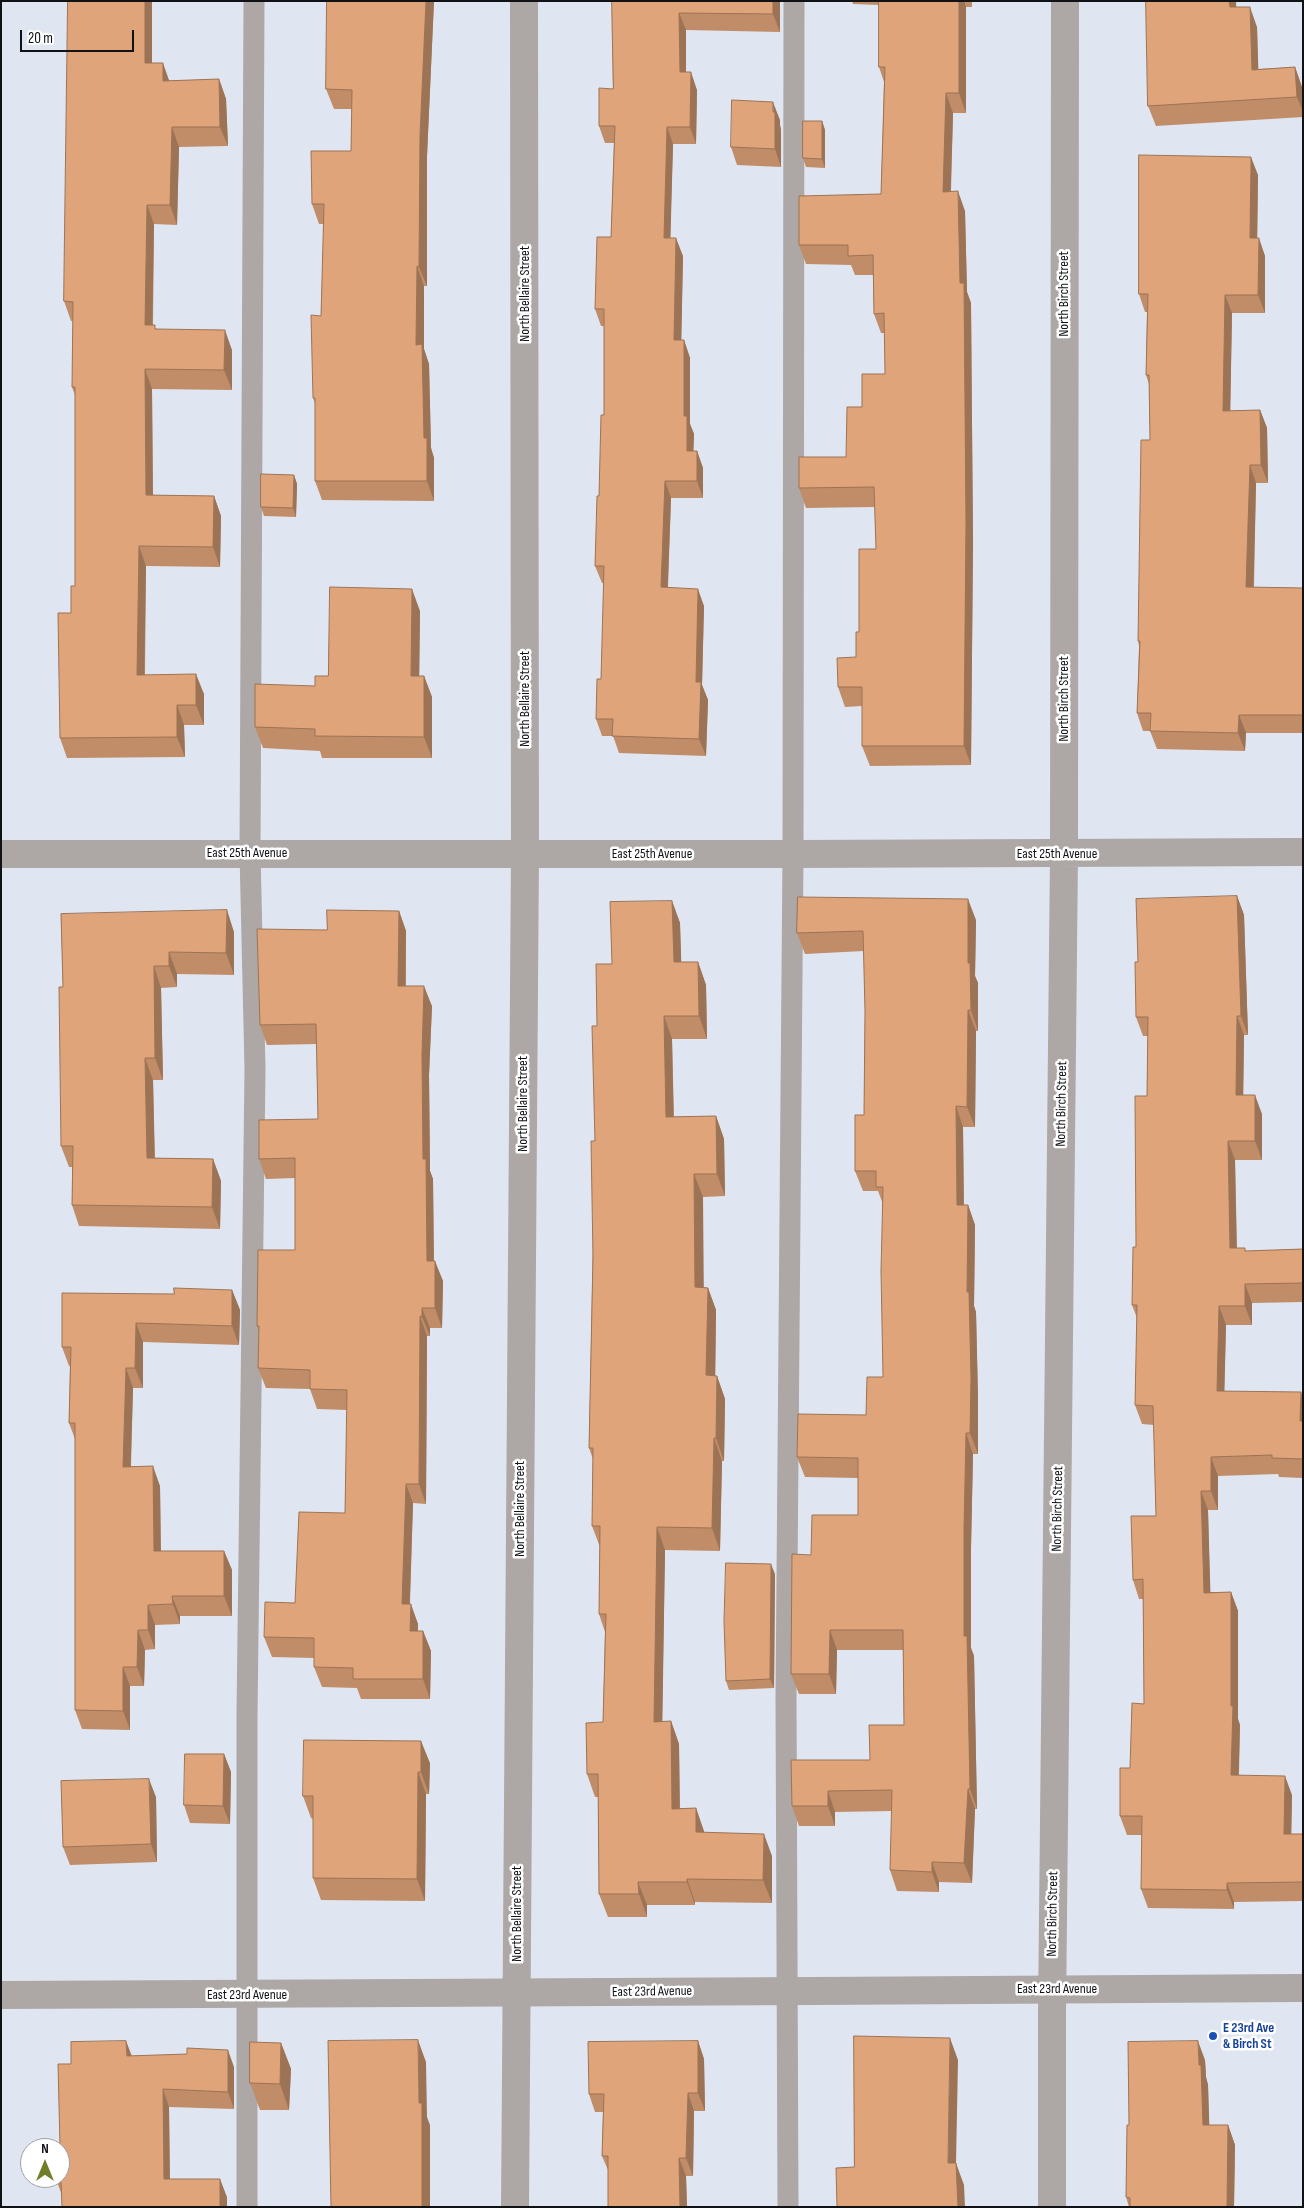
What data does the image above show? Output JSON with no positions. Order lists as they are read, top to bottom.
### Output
{
  "streets": {
    "street": [
      "North Bellaire Street",
      "North Birch Street",
      "East 25th Avenue",
      "East 23rd Avenue"
    ]
  },
  "crossings": [
    ["North Bellaire Street", "East 25th Avenue"],
    ["North Bellaire Street", "East 23rd Avenue"],
    ["North Birch Street", "East 25th Avenue"],
    ["North Birch Street", "East 23rd Avenue"]
  ],
  "places": ["E 23rd Ave & Birch St"],
  "scale_bar": "20 m",
  "north": "top"
}
